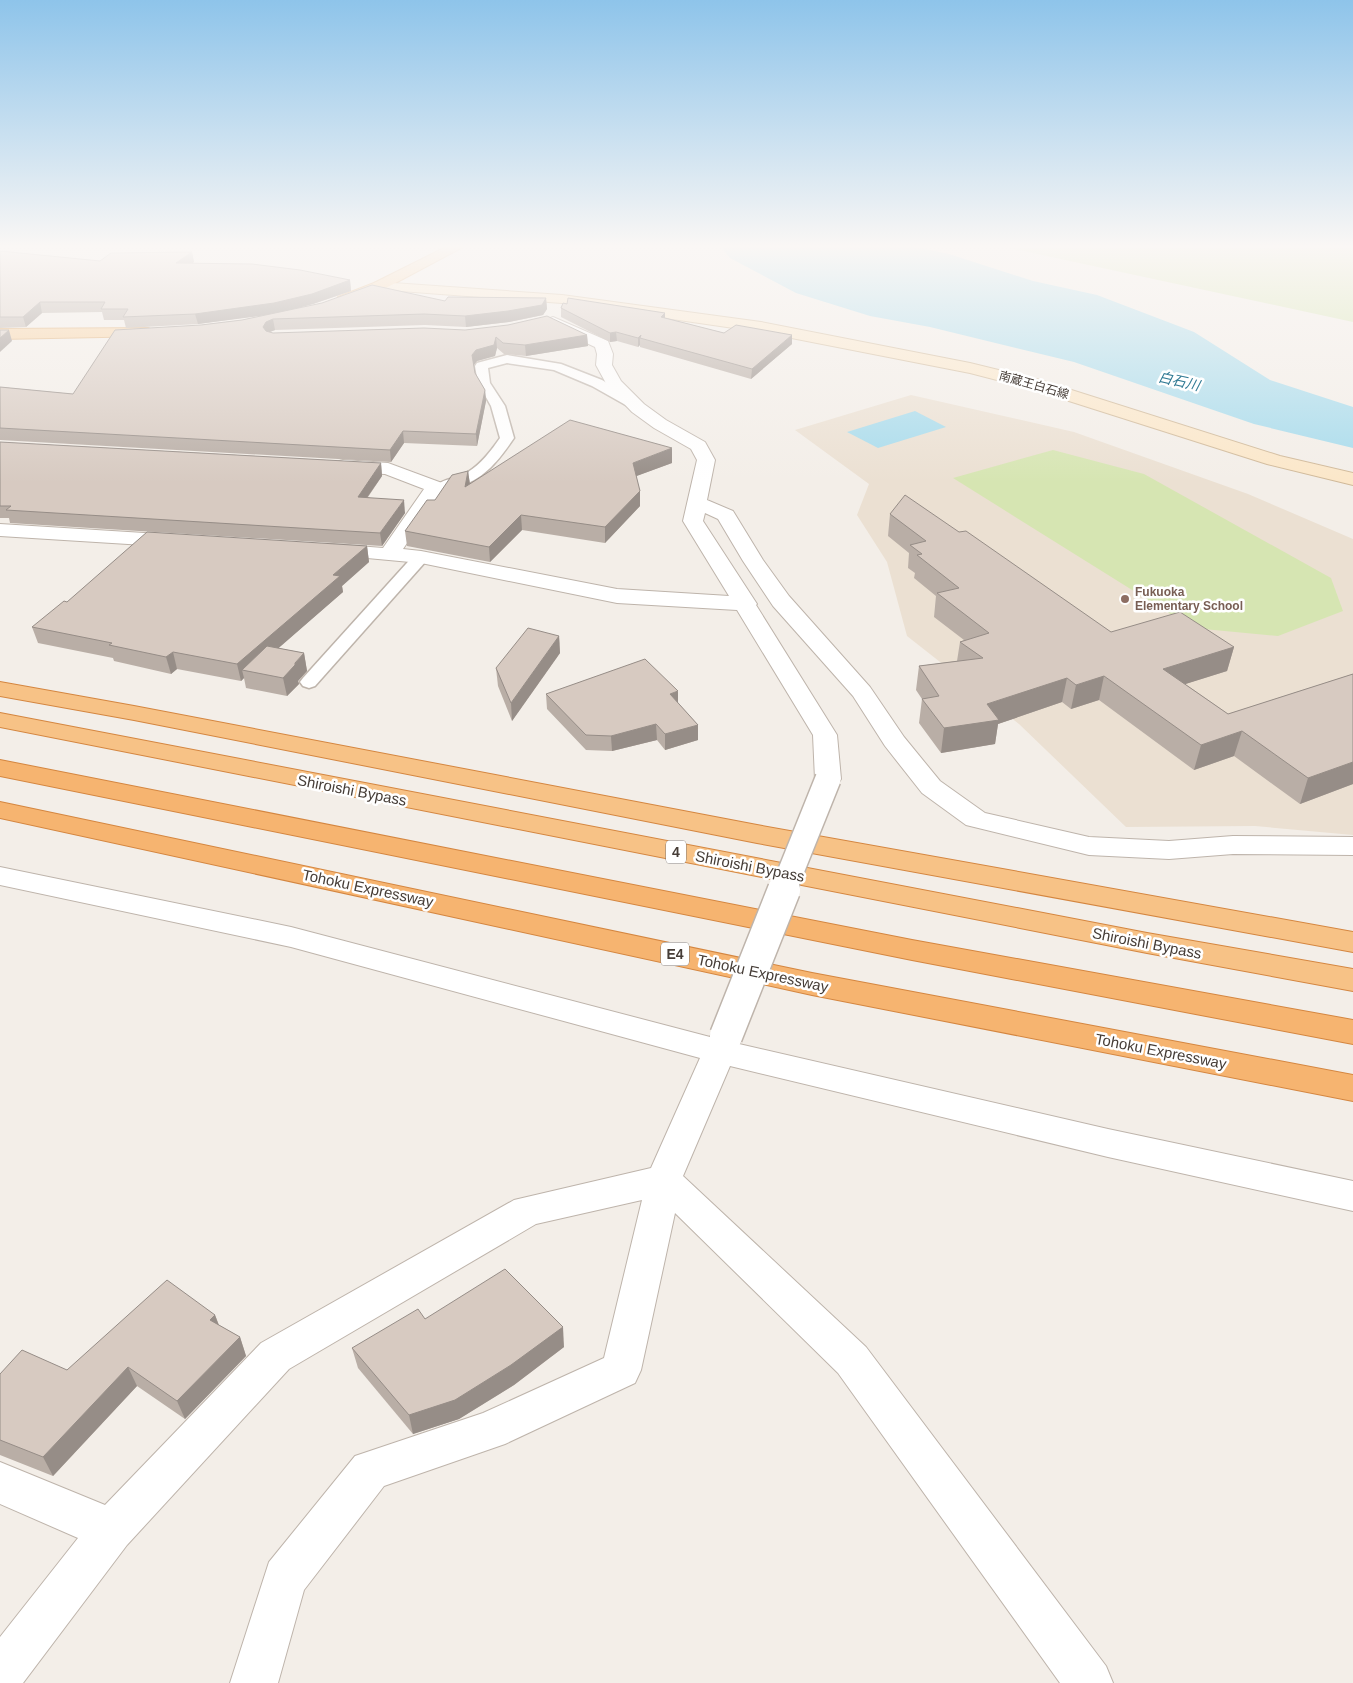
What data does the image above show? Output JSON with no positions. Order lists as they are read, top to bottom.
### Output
{
  "streets": {
    "highway": [
      "Shiroishi Bypass",
      "4",
      "Tohoku Expressway",
      "E4"
    ],
    "main road": ["南蔵王白石線"]
  },
  "water": ["白石川"],
  "places": ["Fukuoka Elementary School"]
}
